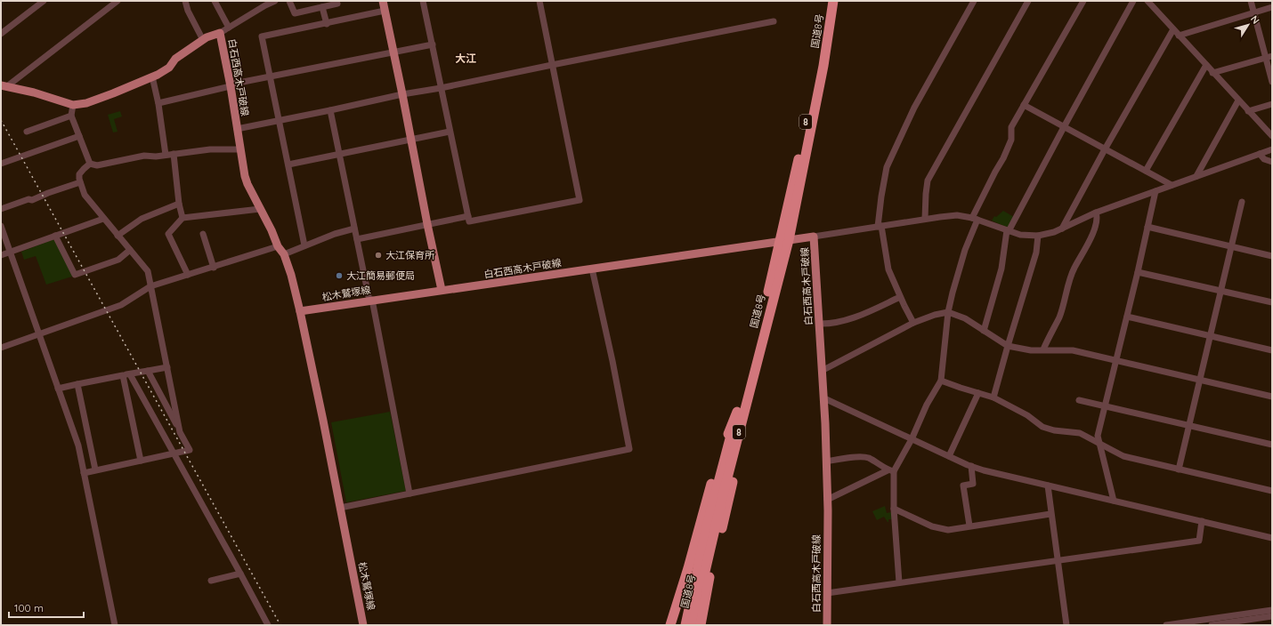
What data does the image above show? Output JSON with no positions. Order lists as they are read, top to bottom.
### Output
{
  "streets": {
    "highway": ["国道8号", "8"],
    "main road": ["白石西高木戸破線", "松木鷲塚線"]
  },
  "crossings": [
    ["国道8号", "白石西高木戸破線"],
    ["白石西高木戸破線", "松木鷲塚線"]
  ],
  "districts": ["大江"],
  "places": ["大江保育所", "大江簡易郵便局"],
  "scale_bar": "100 m",
  "north": "top right"
}
